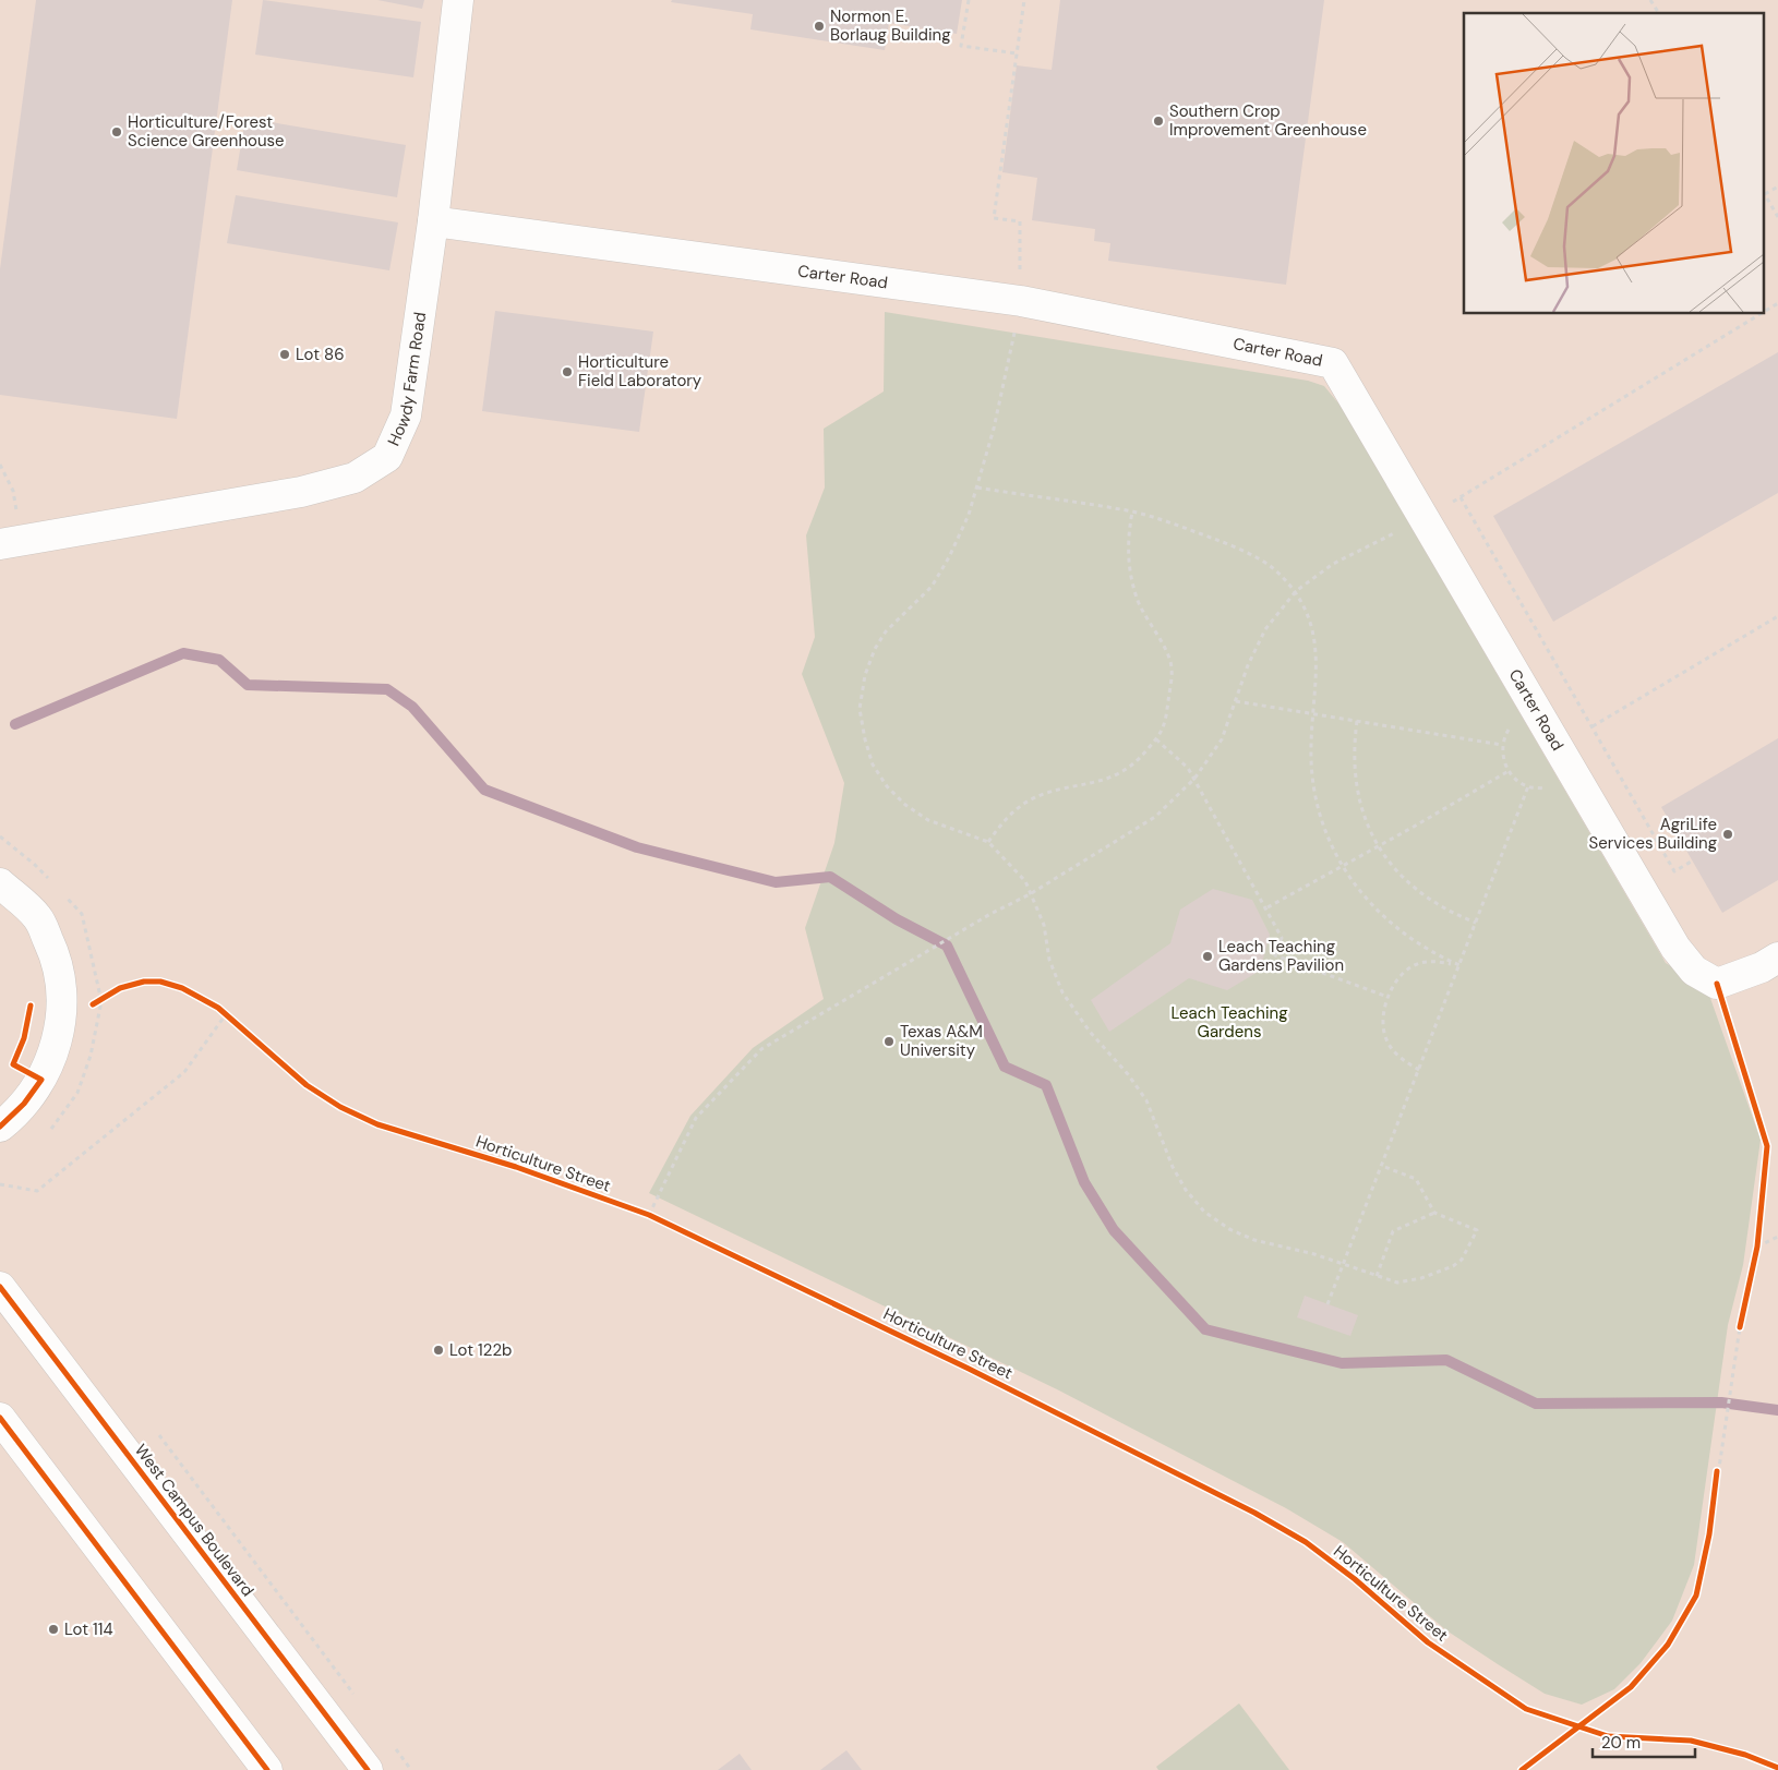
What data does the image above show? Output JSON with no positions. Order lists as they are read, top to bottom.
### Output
{
  "streets": {
    "street": ["Carter Road", "Howdy Farm Road", "West Campus Boulevard"],
    "cycle path": ["Horticulture Street"]
  },
  "crossings": [
    ["Carter Road", "Howdy Farm Road"]
  ],
  "parks": ["Leach Teaching Gardens"],
  "places": [
    "Normon E. Borlaug Building",
    "Southern Crop Improvement Greenhouse",
    "Horticulture/Forest Science Greenhouse",
    "Lot 86",
    "Horticulture Field Laboratory",
    "AgriLife Services Building",
    "Leach Teaching Gardens Pavilion",
    "Texas A&M University",
    "Lot 122b",
    "Lot 114"
  ],
  "scale_bar": "20 m"
}
